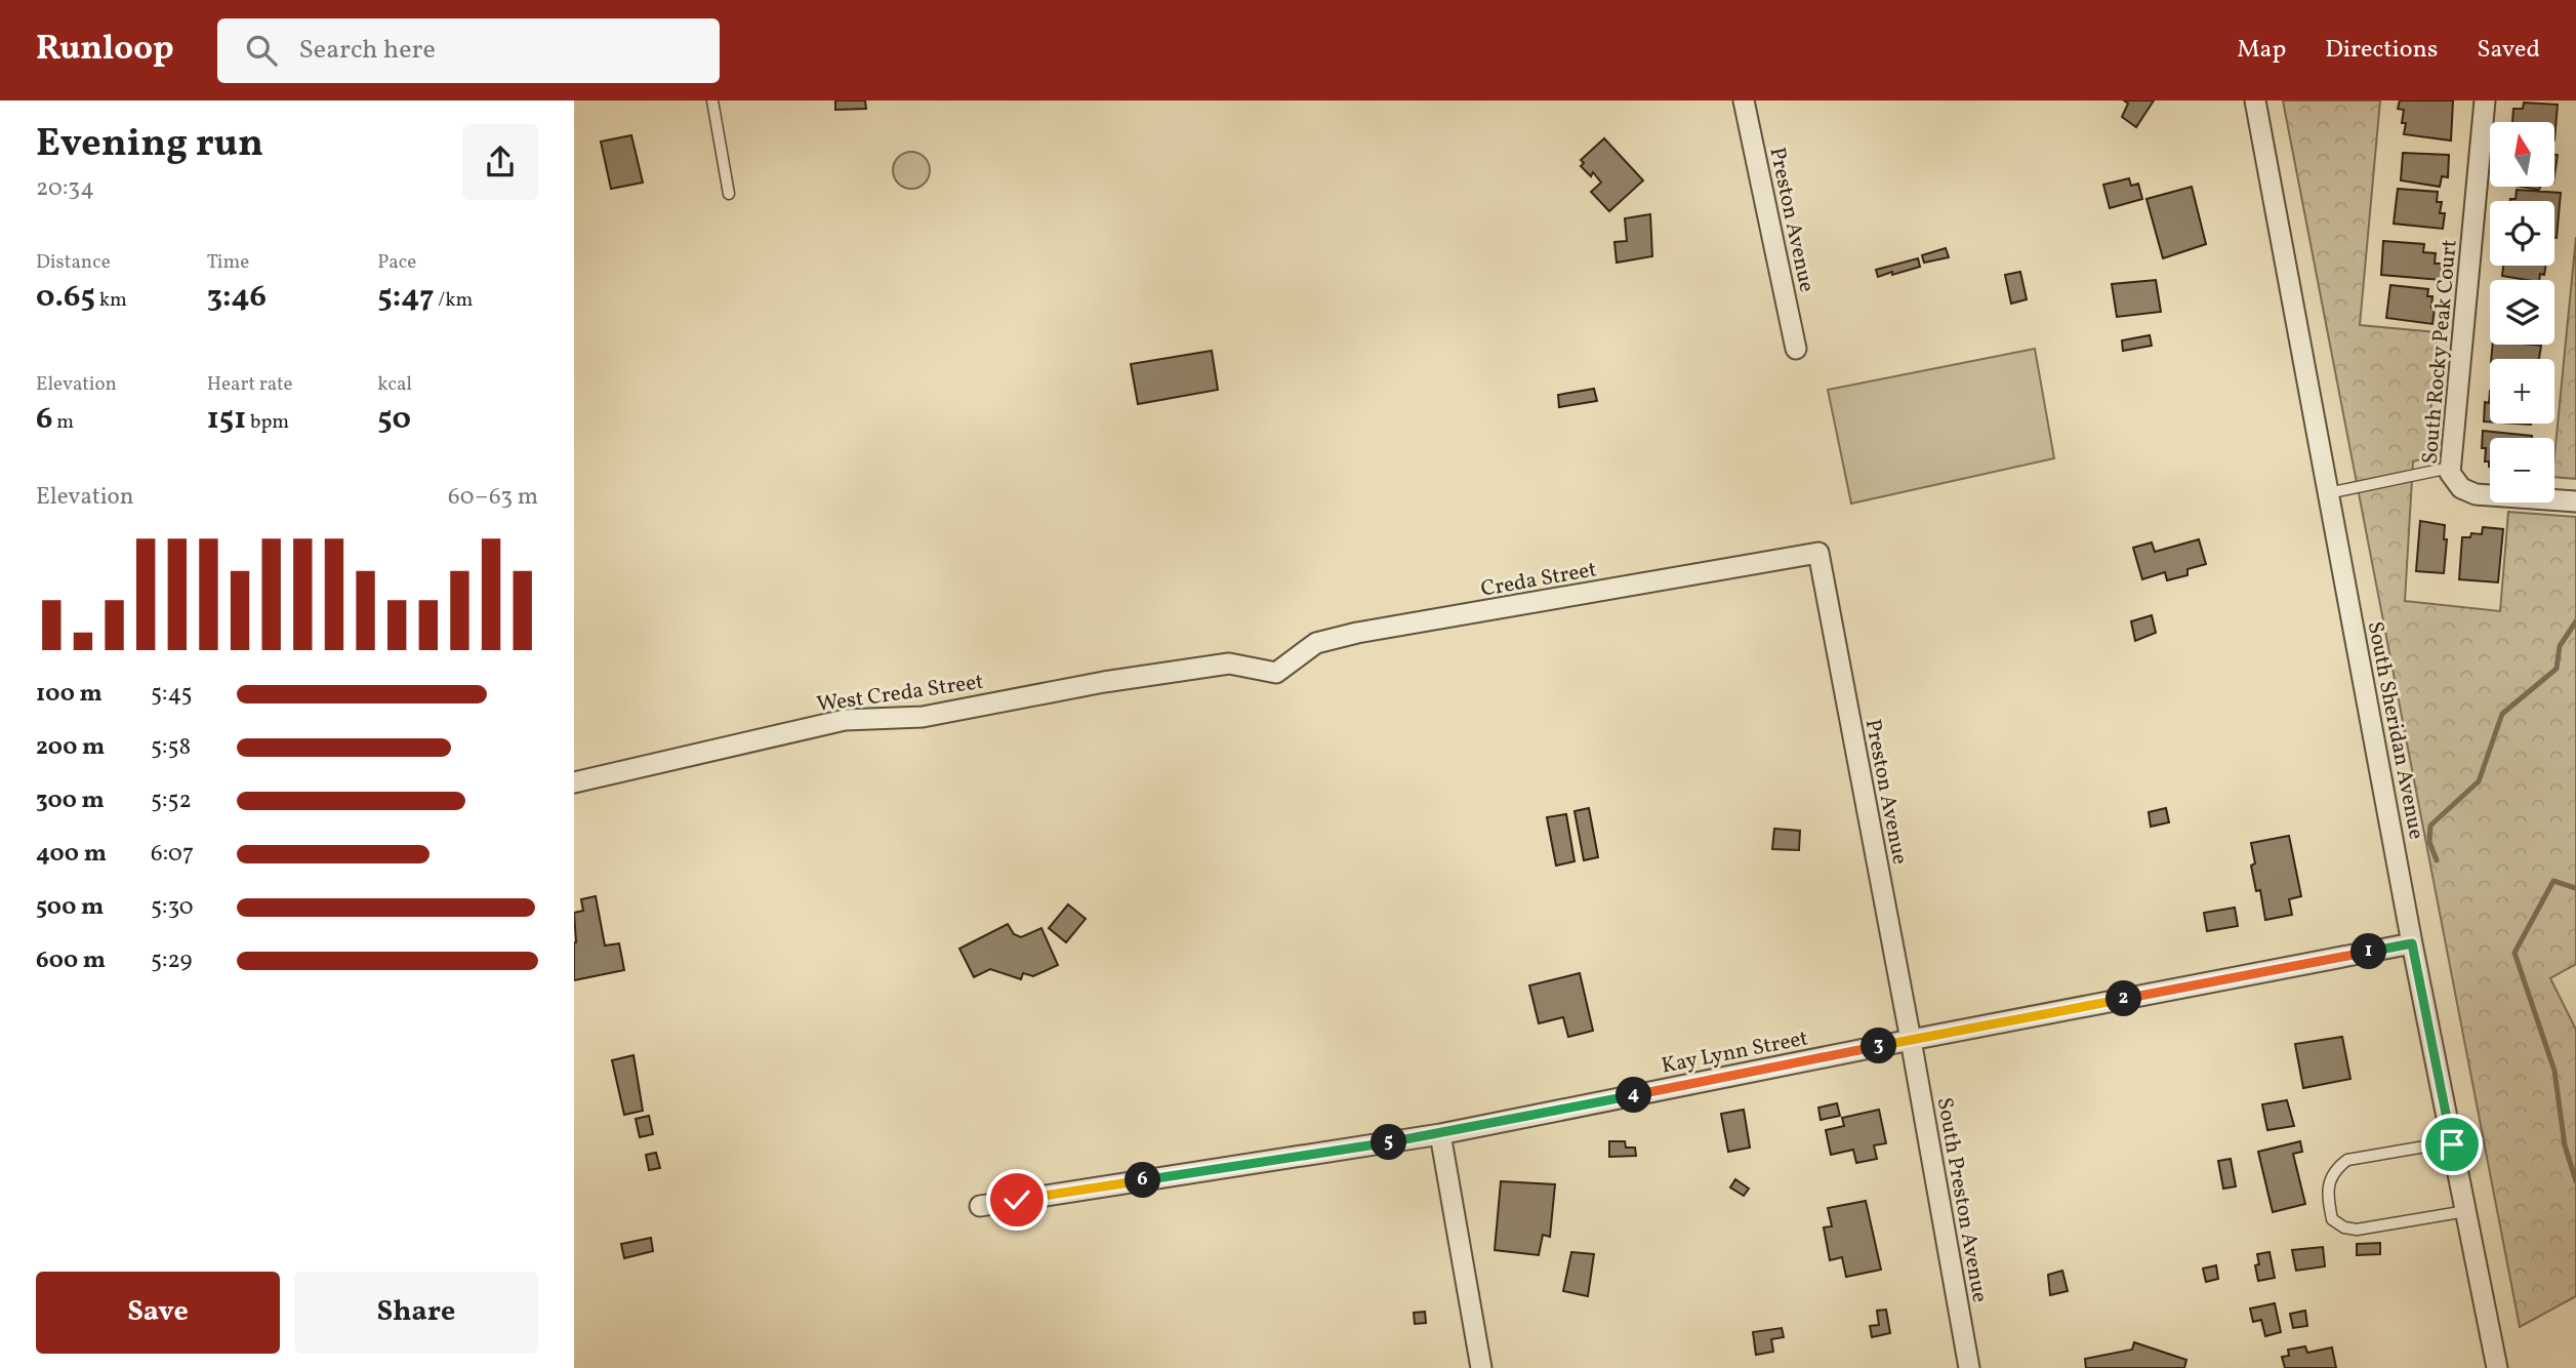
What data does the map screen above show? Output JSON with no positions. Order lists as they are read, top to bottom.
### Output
{
  "streets": {
    "street": [
      "Preston Avenue",
      "South Rocky Peak Court",
      "Creda Street",
      "West Creda Street",
      "South Sheridan Avenue",
      "Kay Lynn Street",
      "South Preston Avenue"
    ]
  },
  "crossings": [
    ["Preston Avenue", "Creda Street"],
    ["Preston Avenue", "Kay Lynn Street"],
    ["Preston Avenue", "South Preston Avenue"],
    ["Creda Street", "West Creda Street"],
    ["South Sheridan Avenue", "Kay Lynn Street"],
    ["Kay Lynn Street", "South Preston Avenue"]
  ],
  "north": "top",
  "page": {
    "header": "Runloop",
    "search": "Search here",
    "nav": ["Map", "Directions", "Saved"],
    "heading": ["Evening run", "20:34"],
    "map_buttons": ["+", "−"],
    "stats": [
      ["Distance", "0.65 km"],
      ["Time", "3:46"],
      ["Pace", "5:47 /km"],
      ["Elevation", "6 m"],
      ["Heart rate", "151 bpm"],
      ["kcal", "50"]
    ],
    "chart": ["Elevation", "60–63 m"],
    "list": [
      {
        "name": "100 m",
        "note": "5:45"
      },
      {
        "name": "200 m",
        "note": "5:58"
      },
      {
        "name": "300 m",
        "note": "5:52"
      },
      {
        "name": "400 m",
        "note": "6:07"
      },
      {
        "name": "500 m",
        "note": "5:30"
      },
      {
        "name": "600 m",
        "note": "5:29"
      }
    ],
    "pins": [
      "1",
      "2",
      "3",
      "4",
      "5",
      "6"
    ],
    "buttons": ["Save", "Share"]
  }
}
